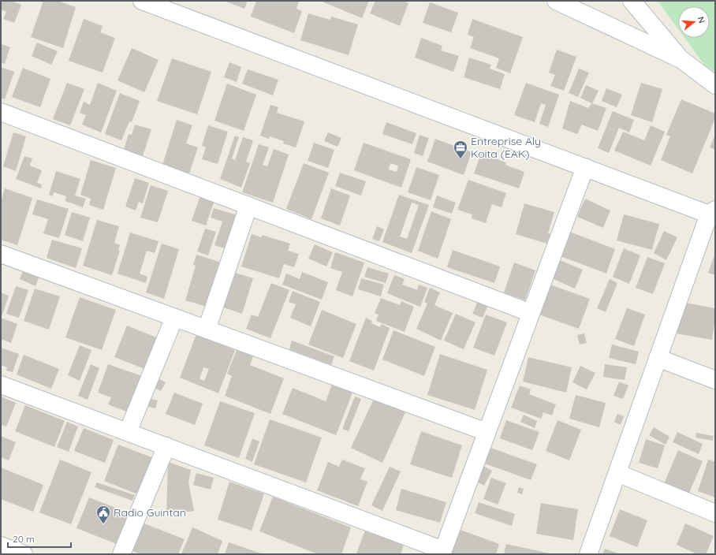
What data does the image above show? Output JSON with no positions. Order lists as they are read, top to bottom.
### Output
{
  "places": {
    "office": ["Entreprise Aly Koita (EAK)"],
    "public building": ["Radio Guintan"]
  },
  "scale_bar": "20 m",
  "north": "right"
}
